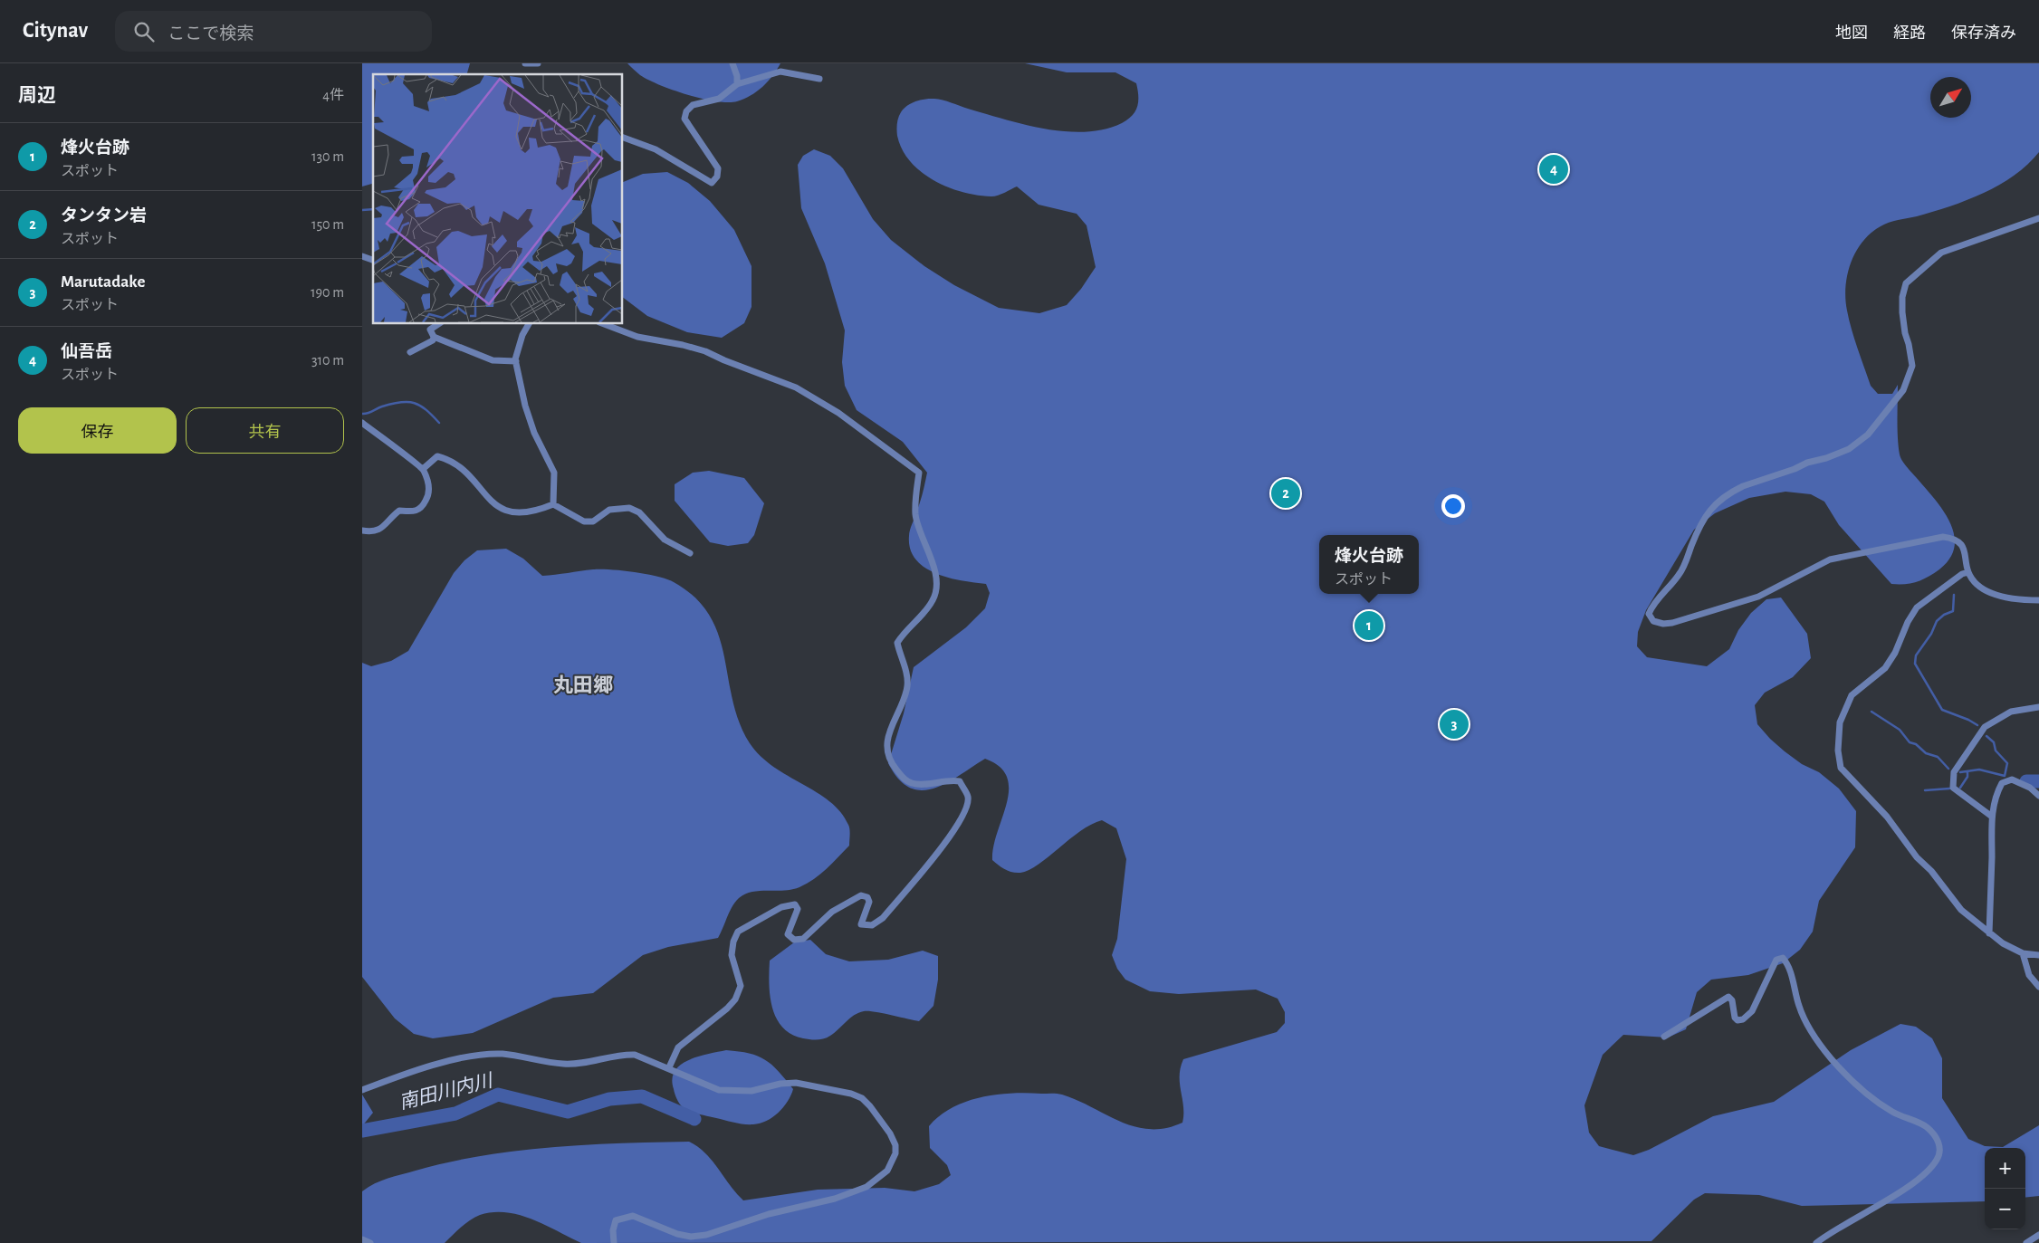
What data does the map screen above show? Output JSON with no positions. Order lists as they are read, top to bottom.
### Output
{
  "districts": ["丸田郷"],
  "water": ["南田川内川"],
  "north": "top right",
  "page": {
    "header": "Citynav",
    "search": "ここで検索",
    "nav": ["地図", "経路", "保存済み"],
    "heading": ["周辺", "4件"],
    "list": [
      {
        "mark": "1",
        "name": "烽火台跡",
        "note": "スポット",
        "value": "130 m"
      },
      {
        "mark": "2",
        "name": "タンタン岩",
        "note": "スポット",
        "value": "150 m"
      },
      {
        "mark": "3",
        "name": "Marutadake",
        "note": "スポット",
        "value": "190 m"
      },
      {
        "mark": "4",
        "name": "仙吾岳",
        "note": "スポット",
        "value": "310 m"
      }
    ],
    "pins": [
      "4",
      "2",
      "1",
      "3"
    ],
    "buttons": ["保存", "共有"],
    "popup": ["烽火台跡", "スポット"],
    "map_buttons": ["+", "−"]
  }
}
